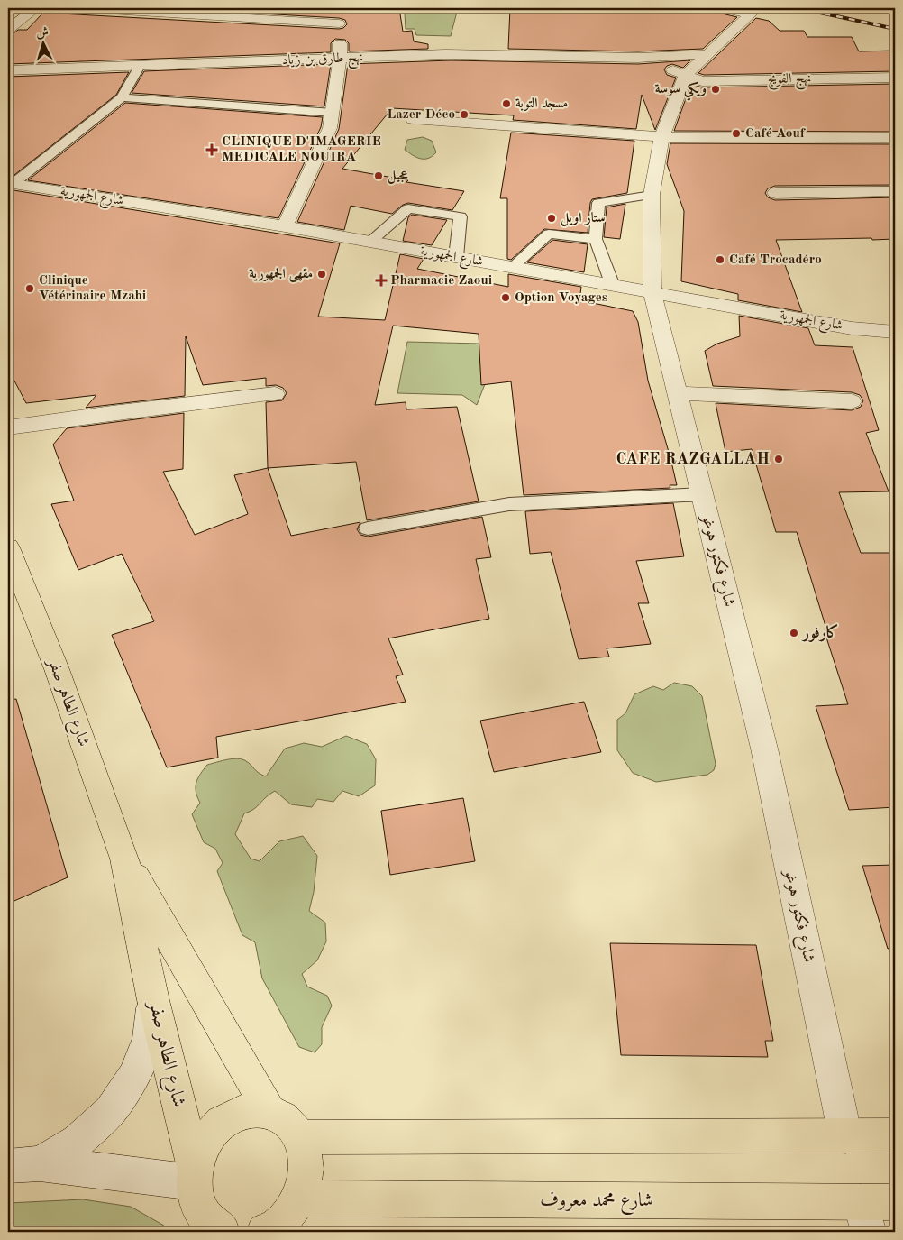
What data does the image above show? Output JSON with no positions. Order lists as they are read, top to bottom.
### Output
{
  "streets": {
    "main road": ["شارع الطاهر صفر", "شارع محمد معروف"],
    "street": [
      "نهج طارق بن زياد",
      "نهج الفويج",
      "شارع الجمهورية",
      "شارع فكتور هوغو"
    ]
  },
  "crossings": [
    ["نهج طارق بن زياد", "نهج الفويج"],
    ["نهج طارق بن زياد", "شارع فكتور هوغو"],
    ["نهج الفويج", "شارع فكتور هوغو"],
    ["شارع الجمهورية", "شارع فكتور هوغو"]
  ],
  "places": {
    "other": [
      "ويكي سوسة",
      "مسجد التوبة",
      "Lazer Déco",
      "Café Aouf",
      "عجيل",
      "ستار اويل",
      "Café Trocadéro",
      "مقهى الجمهورية",
      "Clinique Vétérinaire Mzabi",
      "Option Voyages",
      "CAFE RAZGALLAH",
      "كارفور"
    ],
    "health": ["CLINIQUE D'IMAGERIE MEDICALE NOUIRA", "Pharmacie Zaoui"]
  },
  "north": "top"
}
